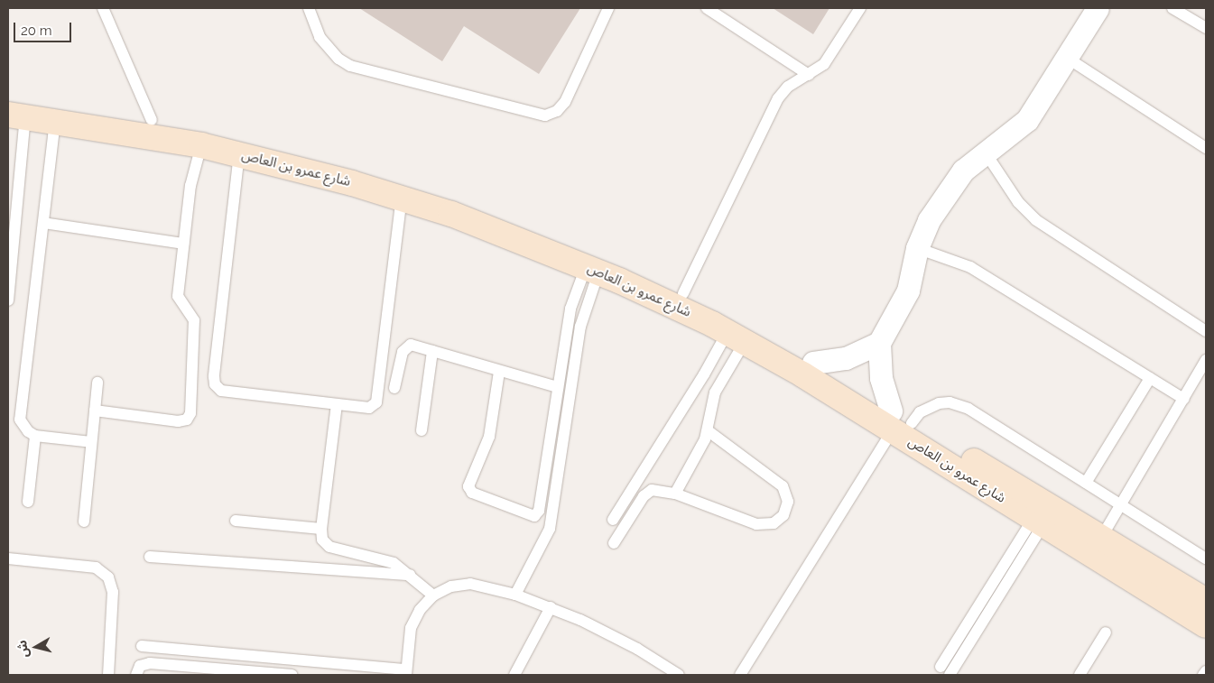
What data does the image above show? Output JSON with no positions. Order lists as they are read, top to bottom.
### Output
{
  "streets": {
    "main road": ["شارع عمرو بن العاص"]
  },
  "scale_bar": "20 m",
  "north": "left"
}
